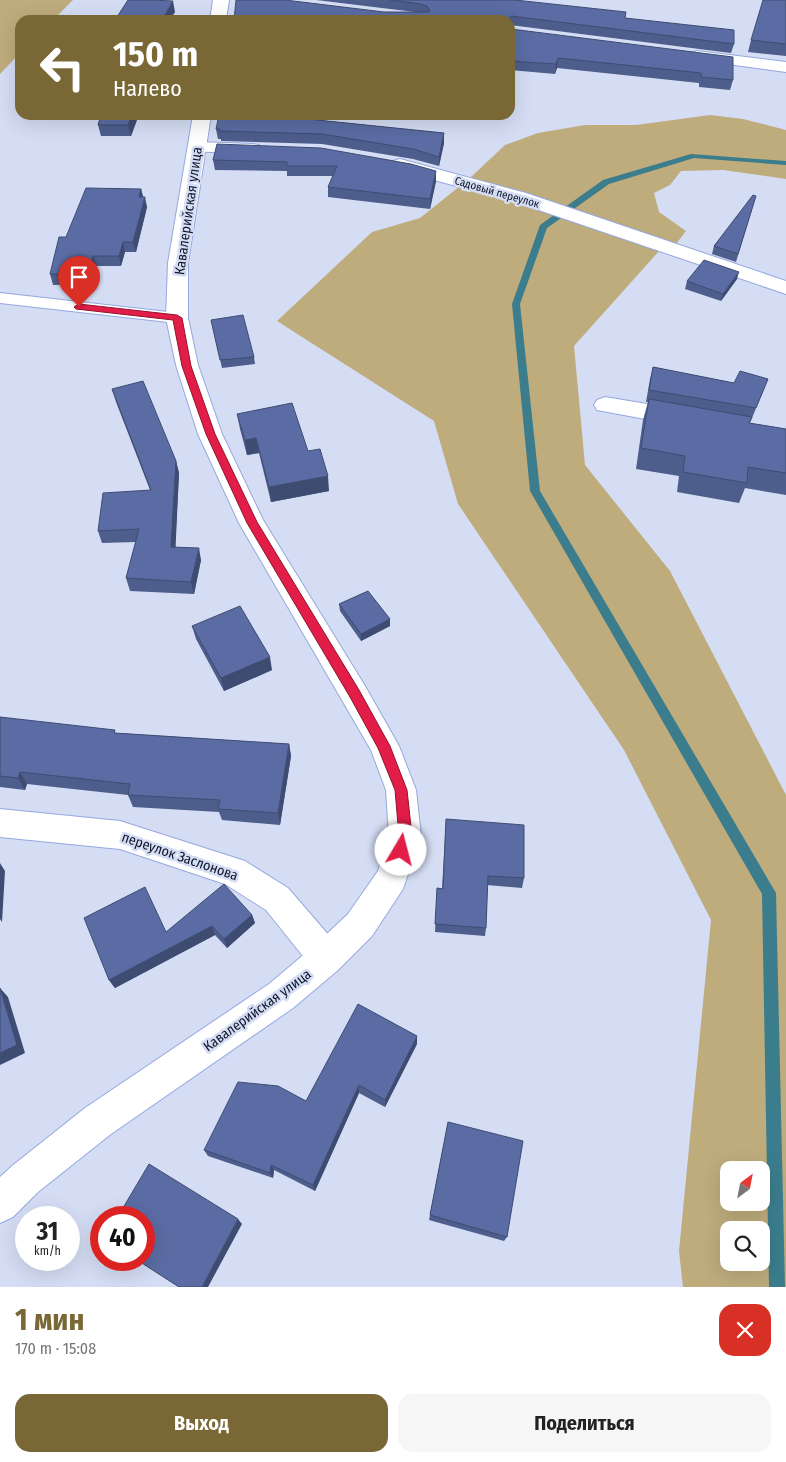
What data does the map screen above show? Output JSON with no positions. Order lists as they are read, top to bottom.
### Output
{
  "streets": {
    "street": ["Садовый переулок", "Кавалерийская улица", "переулок Заслонова"]
  },
  "crossings": [
    ["Кавалерийская улица", "переулок Заслонова"]
  ],
  "north": "top right",
  "page": {
    "turn": ["150 m", "Налево"],
    "speed": "31 km/h",
    "limit": "40",
    "heading": ["1 мин", "170 m · 15:08"],
    "buttons": ["Выход", "Поделиться"]
  }
}
